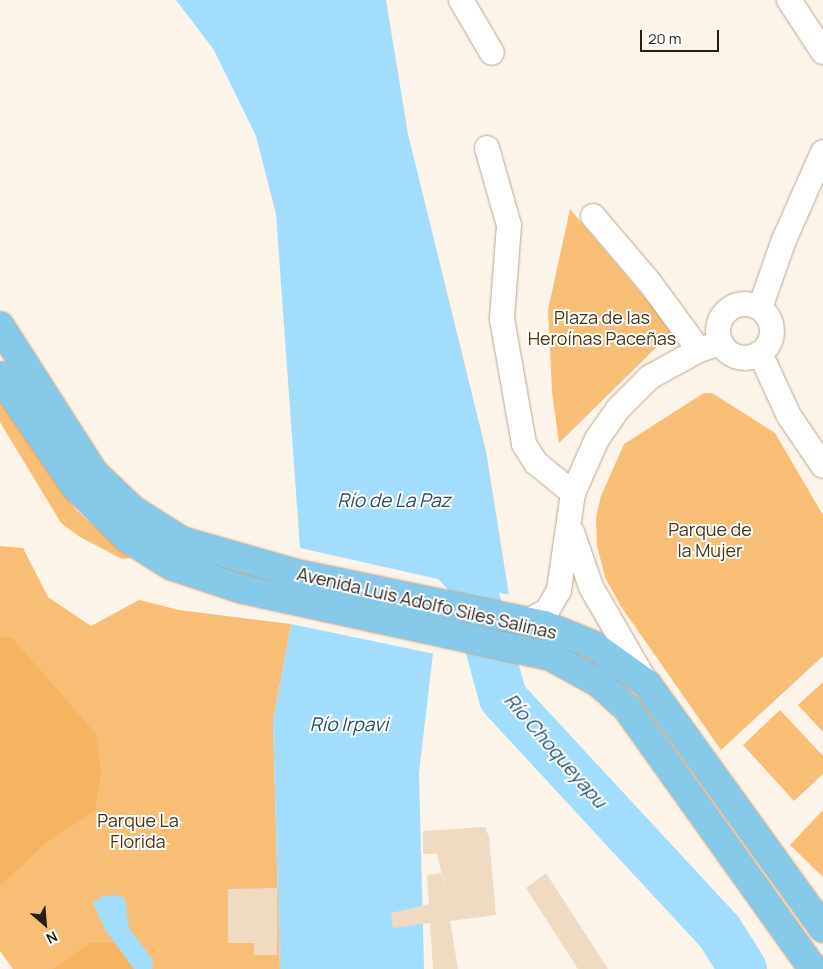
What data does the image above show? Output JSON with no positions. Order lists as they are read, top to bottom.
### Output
{
  "streets": {
    "main road": ["Avenida Luis Adolfo Siles Salinas"]
  },
  "water": ["Río de La Paz", "Río Irpavi", "Río Choqueyapu"],
  "parks": ["Plaza de las Heroínas Paceñas", "Parque de la Mujer", "Parque La Florida"],
  "scale_bar": "20 m",
  "north": "bottom right"
}
